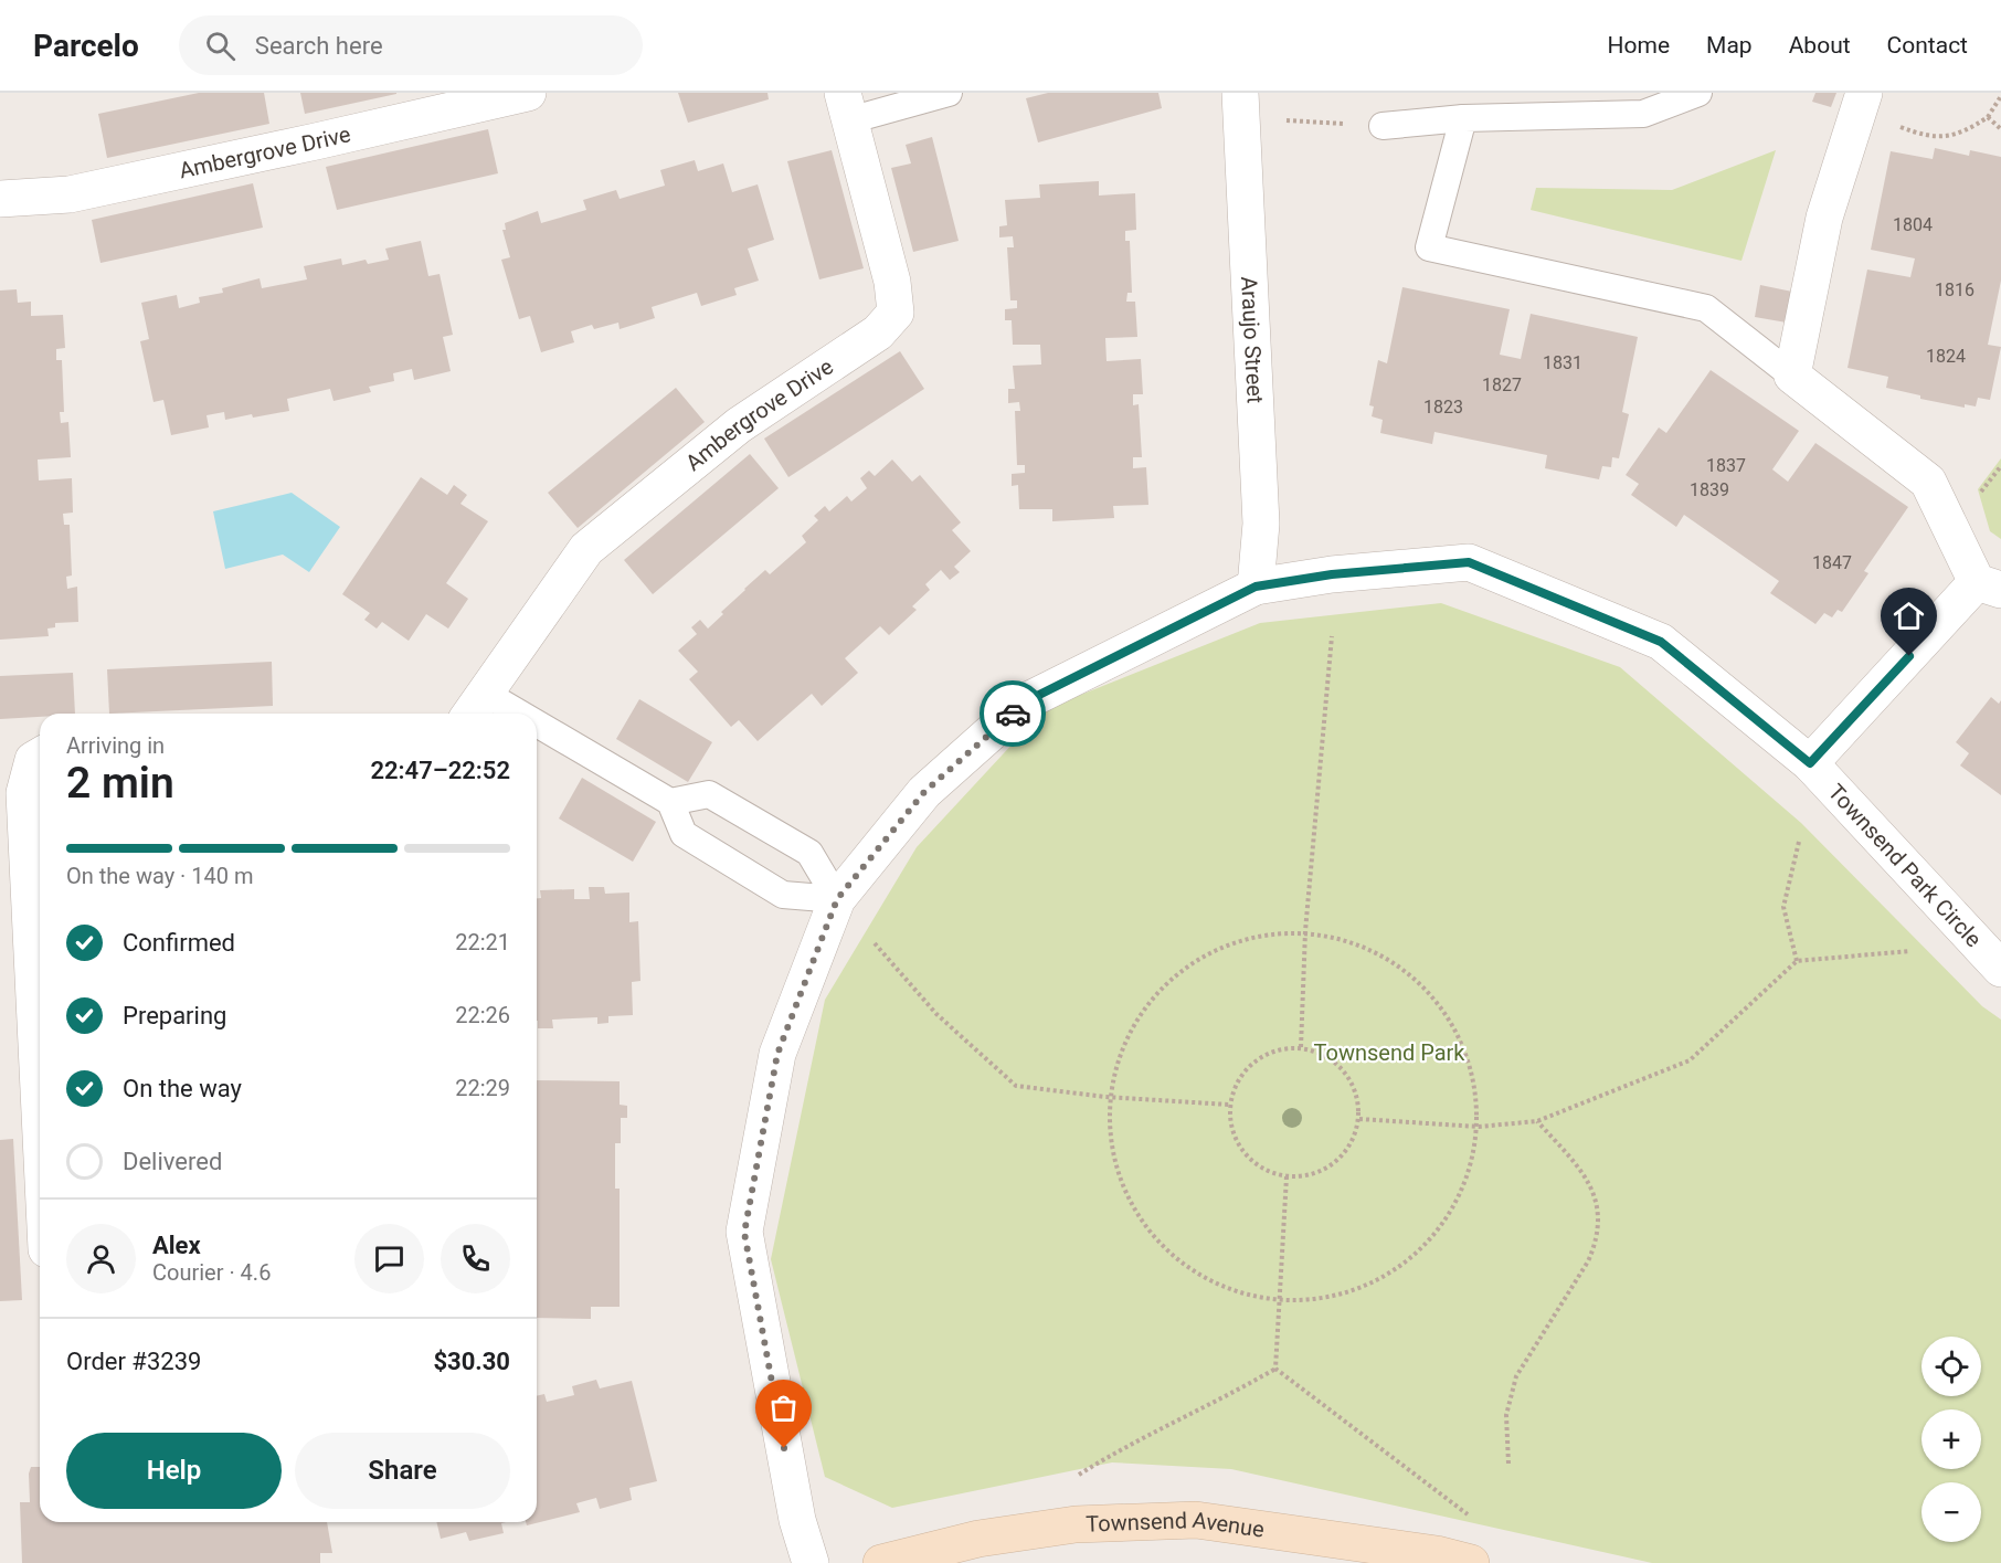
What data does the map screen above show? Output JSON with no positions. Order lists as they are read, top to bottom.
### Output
{
  "streets": {
    "street": [
      "Ambergrove Drive",
      "Araujo Street",
      "Townsend Park Circle",
      "Townsend Avenue"
    ]
  },
  "crossings": [
    ["Araujo Street", "Townsend Park Circle"]
  ],
  "parks": ["Townsend Park"],
  "house_numbers": [
    "1804",
    "1816",
    "1824",
    "1831",
    "1827",
    "1823",
    "1837",
    "1839",
    "1847"
  ],
  "page": {
    "header": "Parcelo",
    "search": "Search here",
    "nav": [
      "Home",
      "Map",
      "About",
      "Contact"
    ],
    "heading": ["2 min", "Arriving in", "22:47–22:52"],
    "panel": [
      "Alex",
      "Courier · 4.6",
      "Order #3239",
      "$30.30"
    ],
    "bar": "On the way · 140 m",
    "list": [
      ["Confirmed", "22:21"],
      ["Preparing", "22:26"],
      ["On the way", "22:29"],
      "Delivered"
    ],
    "map_buttons": ["+", "−"],
    "buttons": ["Help", "Share"]
  }
}
